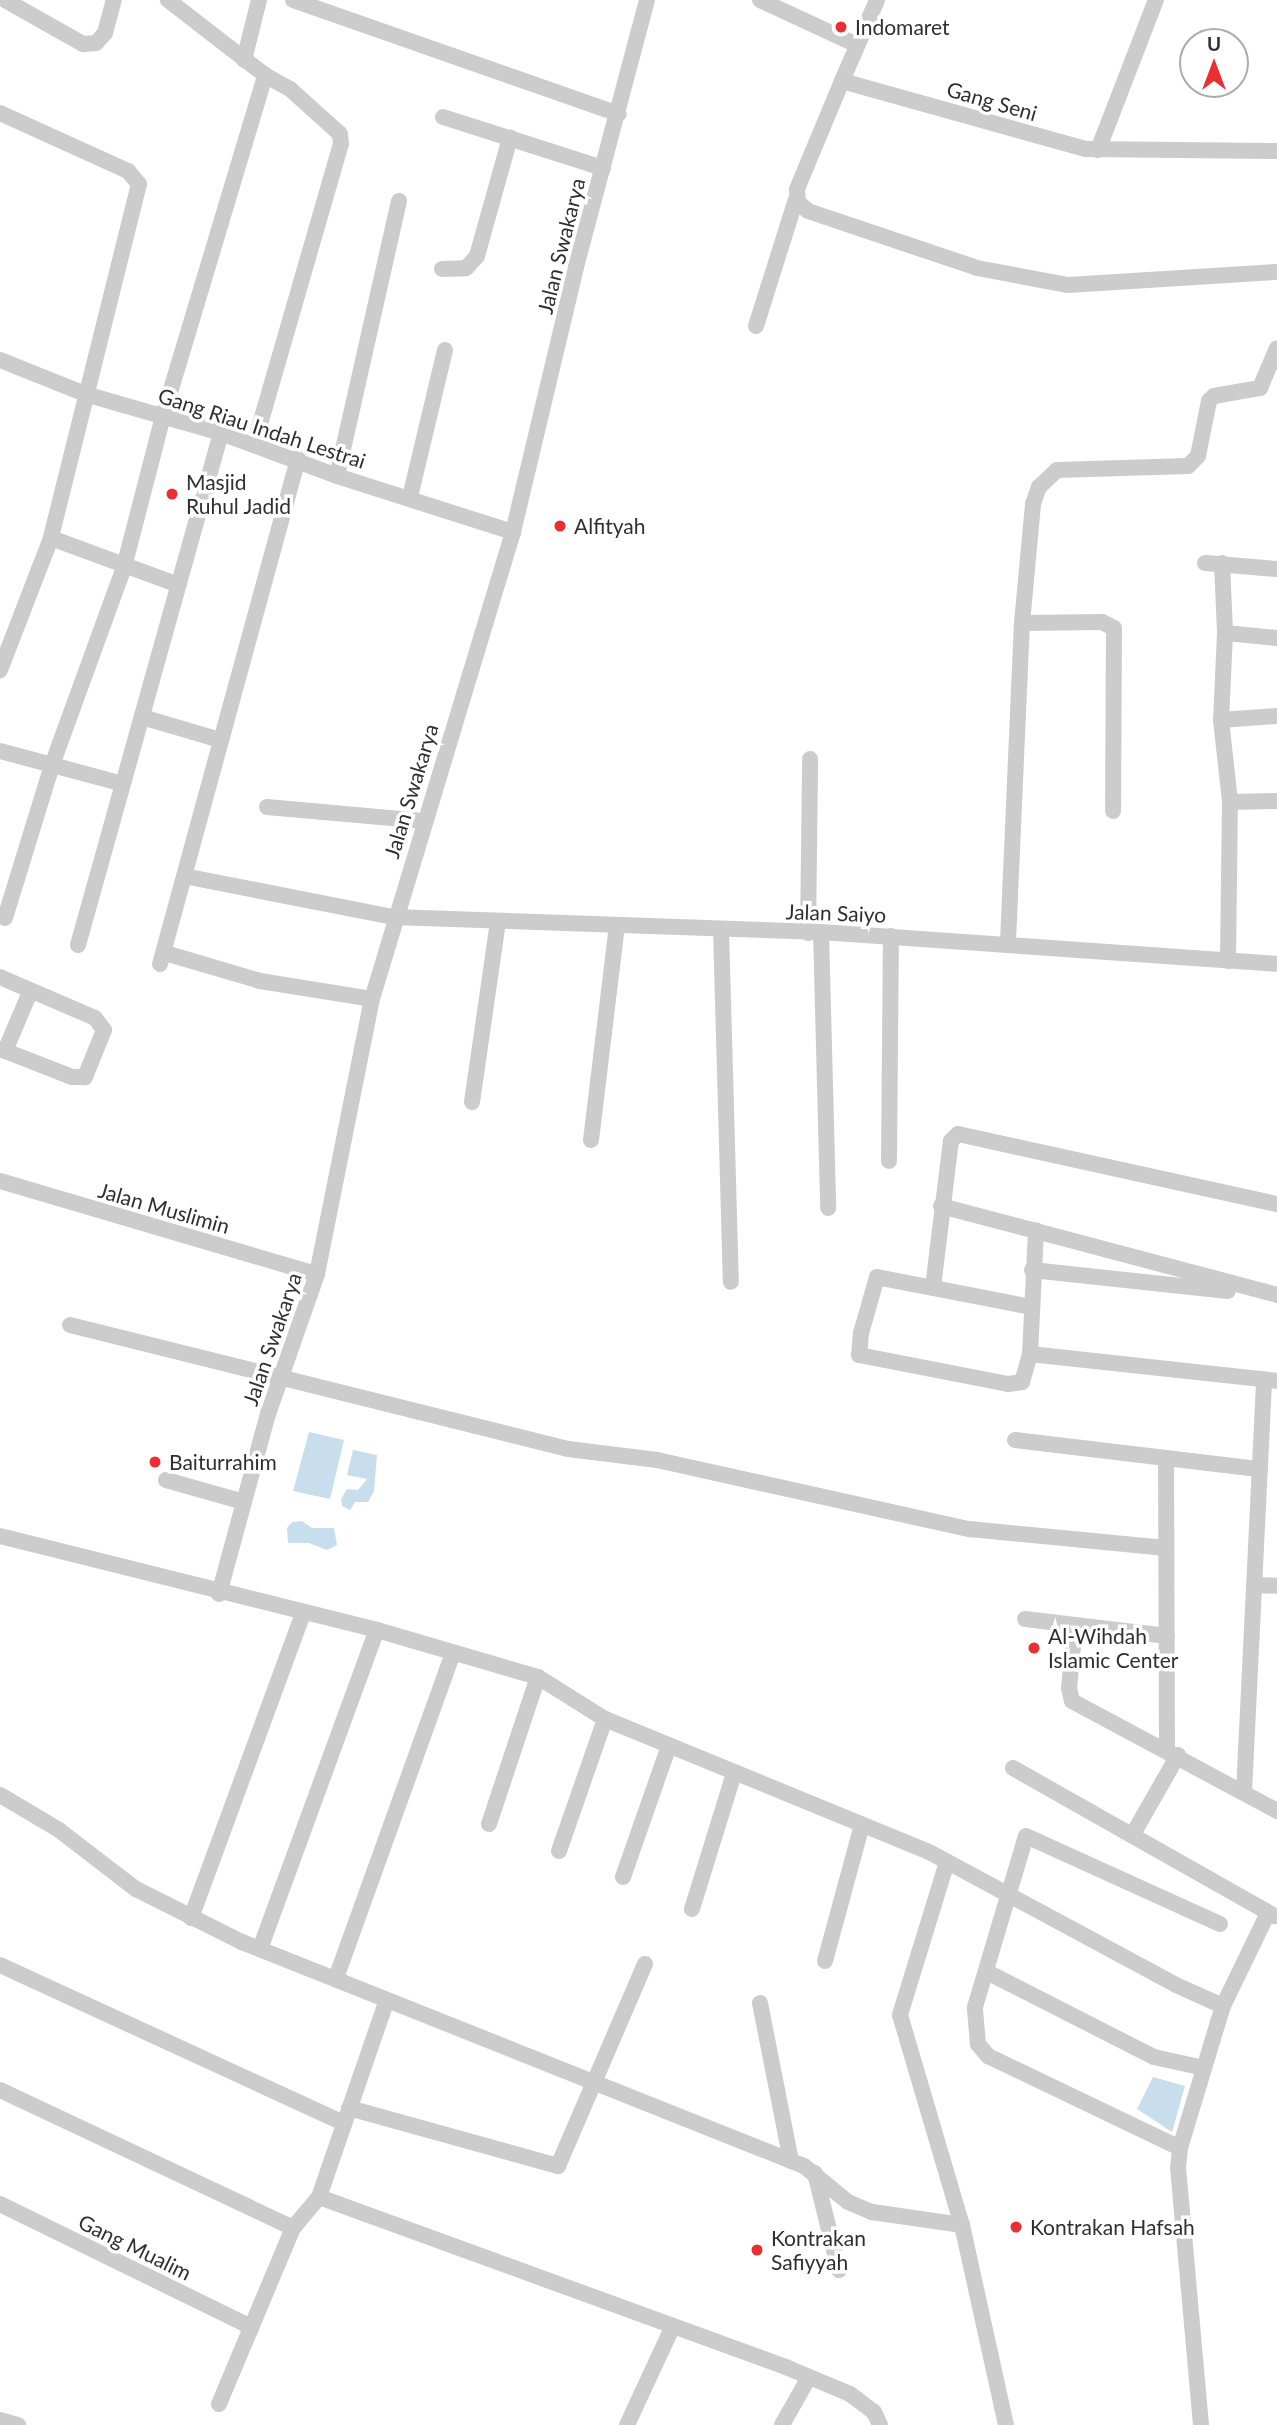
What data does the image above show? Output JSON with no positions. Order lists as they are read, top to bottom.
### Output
{
  "streets": {
    "street": [
      "Gang Seni",
      "Jalan Swakarya",
      "Gang Riau Indah Lestrai",
      "Jalan Saiyo",
      "Jalan Muslimin",
      "Gang Mualim"
    ]
  },
  "crossings": [
    ["Jalan Swakarya", "Gang Riau Indah Lestrai"],
    ["Jalan Swakarya", "Jalan Saiyo"],
    ["Jalan Swakarya", "Jalan Muslimin"]
  ],
  "places": [
    "Indomaret",
    "Masjid Ruhul Jadid",
    "Alfityah",
    "Baiturrahim",
    "Al-Wihdah Islamic Center",
    "Kontrakan Hafsah",
    "Kontrakan Safiyyah"
  ],
  "north": "top"
}
